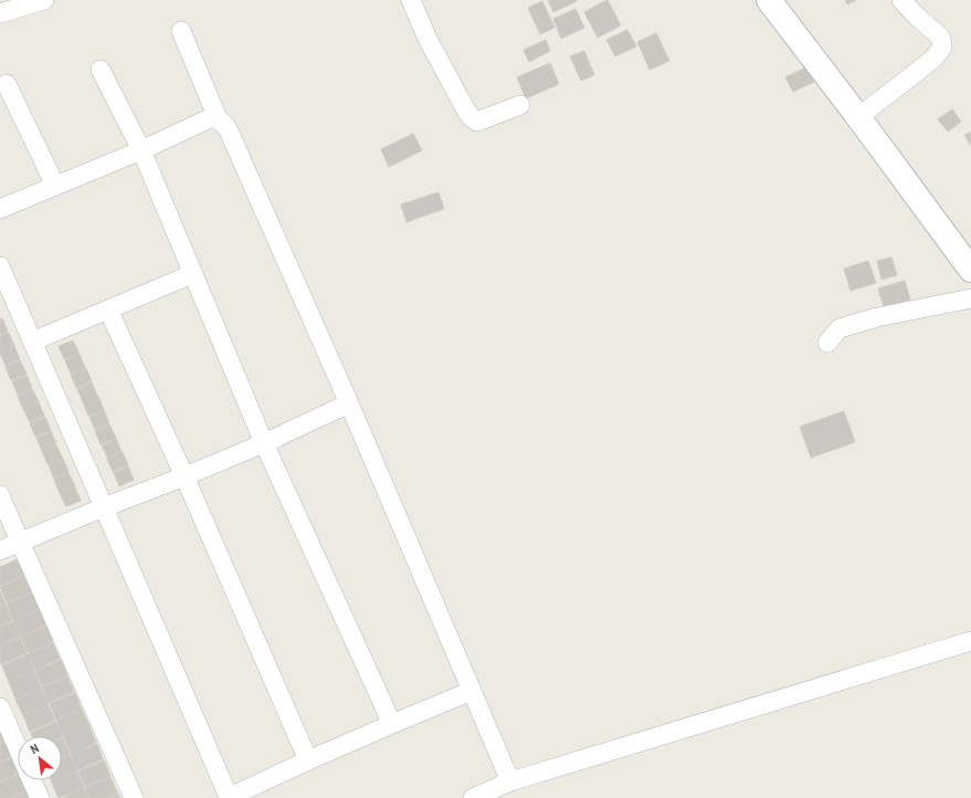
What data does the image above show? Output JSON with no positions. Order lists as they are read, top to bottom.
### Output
{
  "north": "top left"
}
